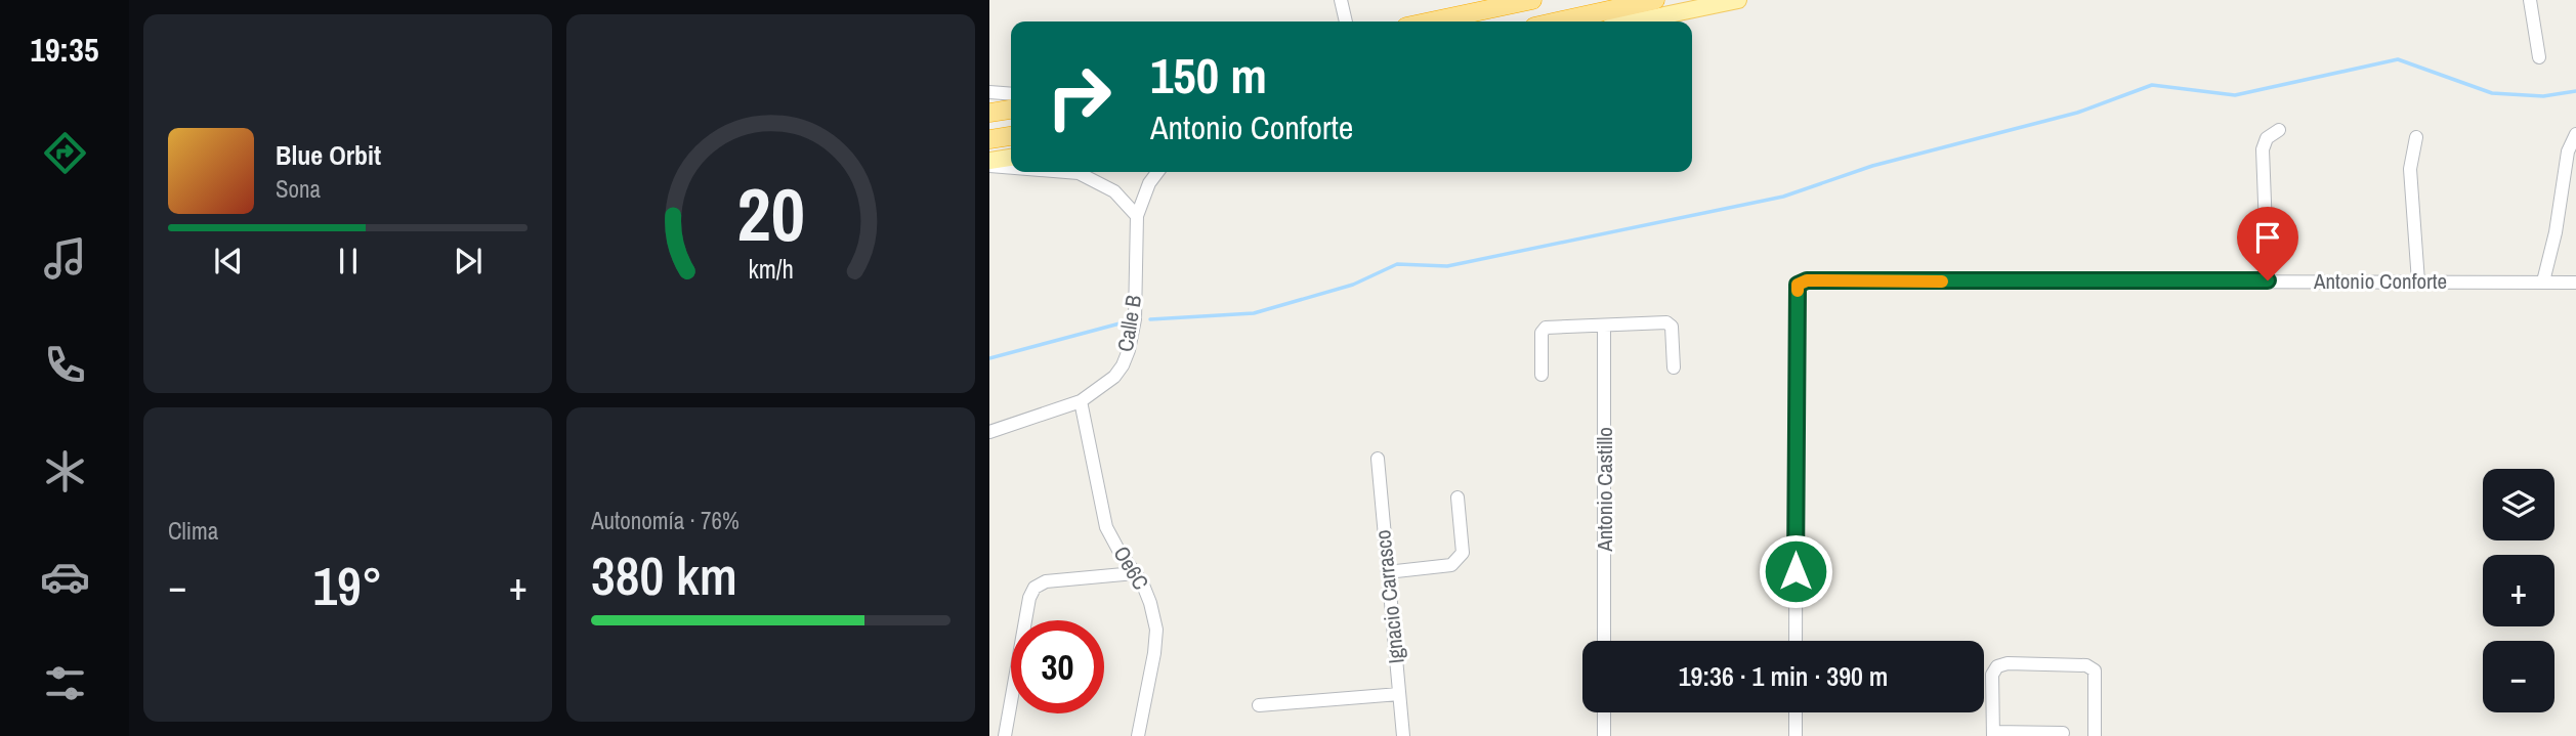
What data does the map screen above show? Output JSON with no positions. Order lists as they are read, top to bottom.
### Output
{
  "streets": {
    "street": [
      "Antonio Conforte",
      "Calle B",
      "Antonio Castillo",
      "Oe6C",
      "Ignacio Carrasco"
    ]
  },
  "crossings": [
    ["Calle B", "Oe6C"]
  ],
  "page": {
    "tabs": "19:35",
    "turn": ["150 m", "Antonio Conforte"],
    "song": ["Blue Orbit", "Sona"],
    "tile": [
      "Clima",
      ["Autonomía · 76%", "380 km"]
    ],
    "map_buttons": ["+", "−"],
    "heat": ["−", "19°", "+"],
    "limit": "30",
    "trip": "19:36 · 1 min · 390 m",
    "gauge": ["20", "km/h"]
  }
}
